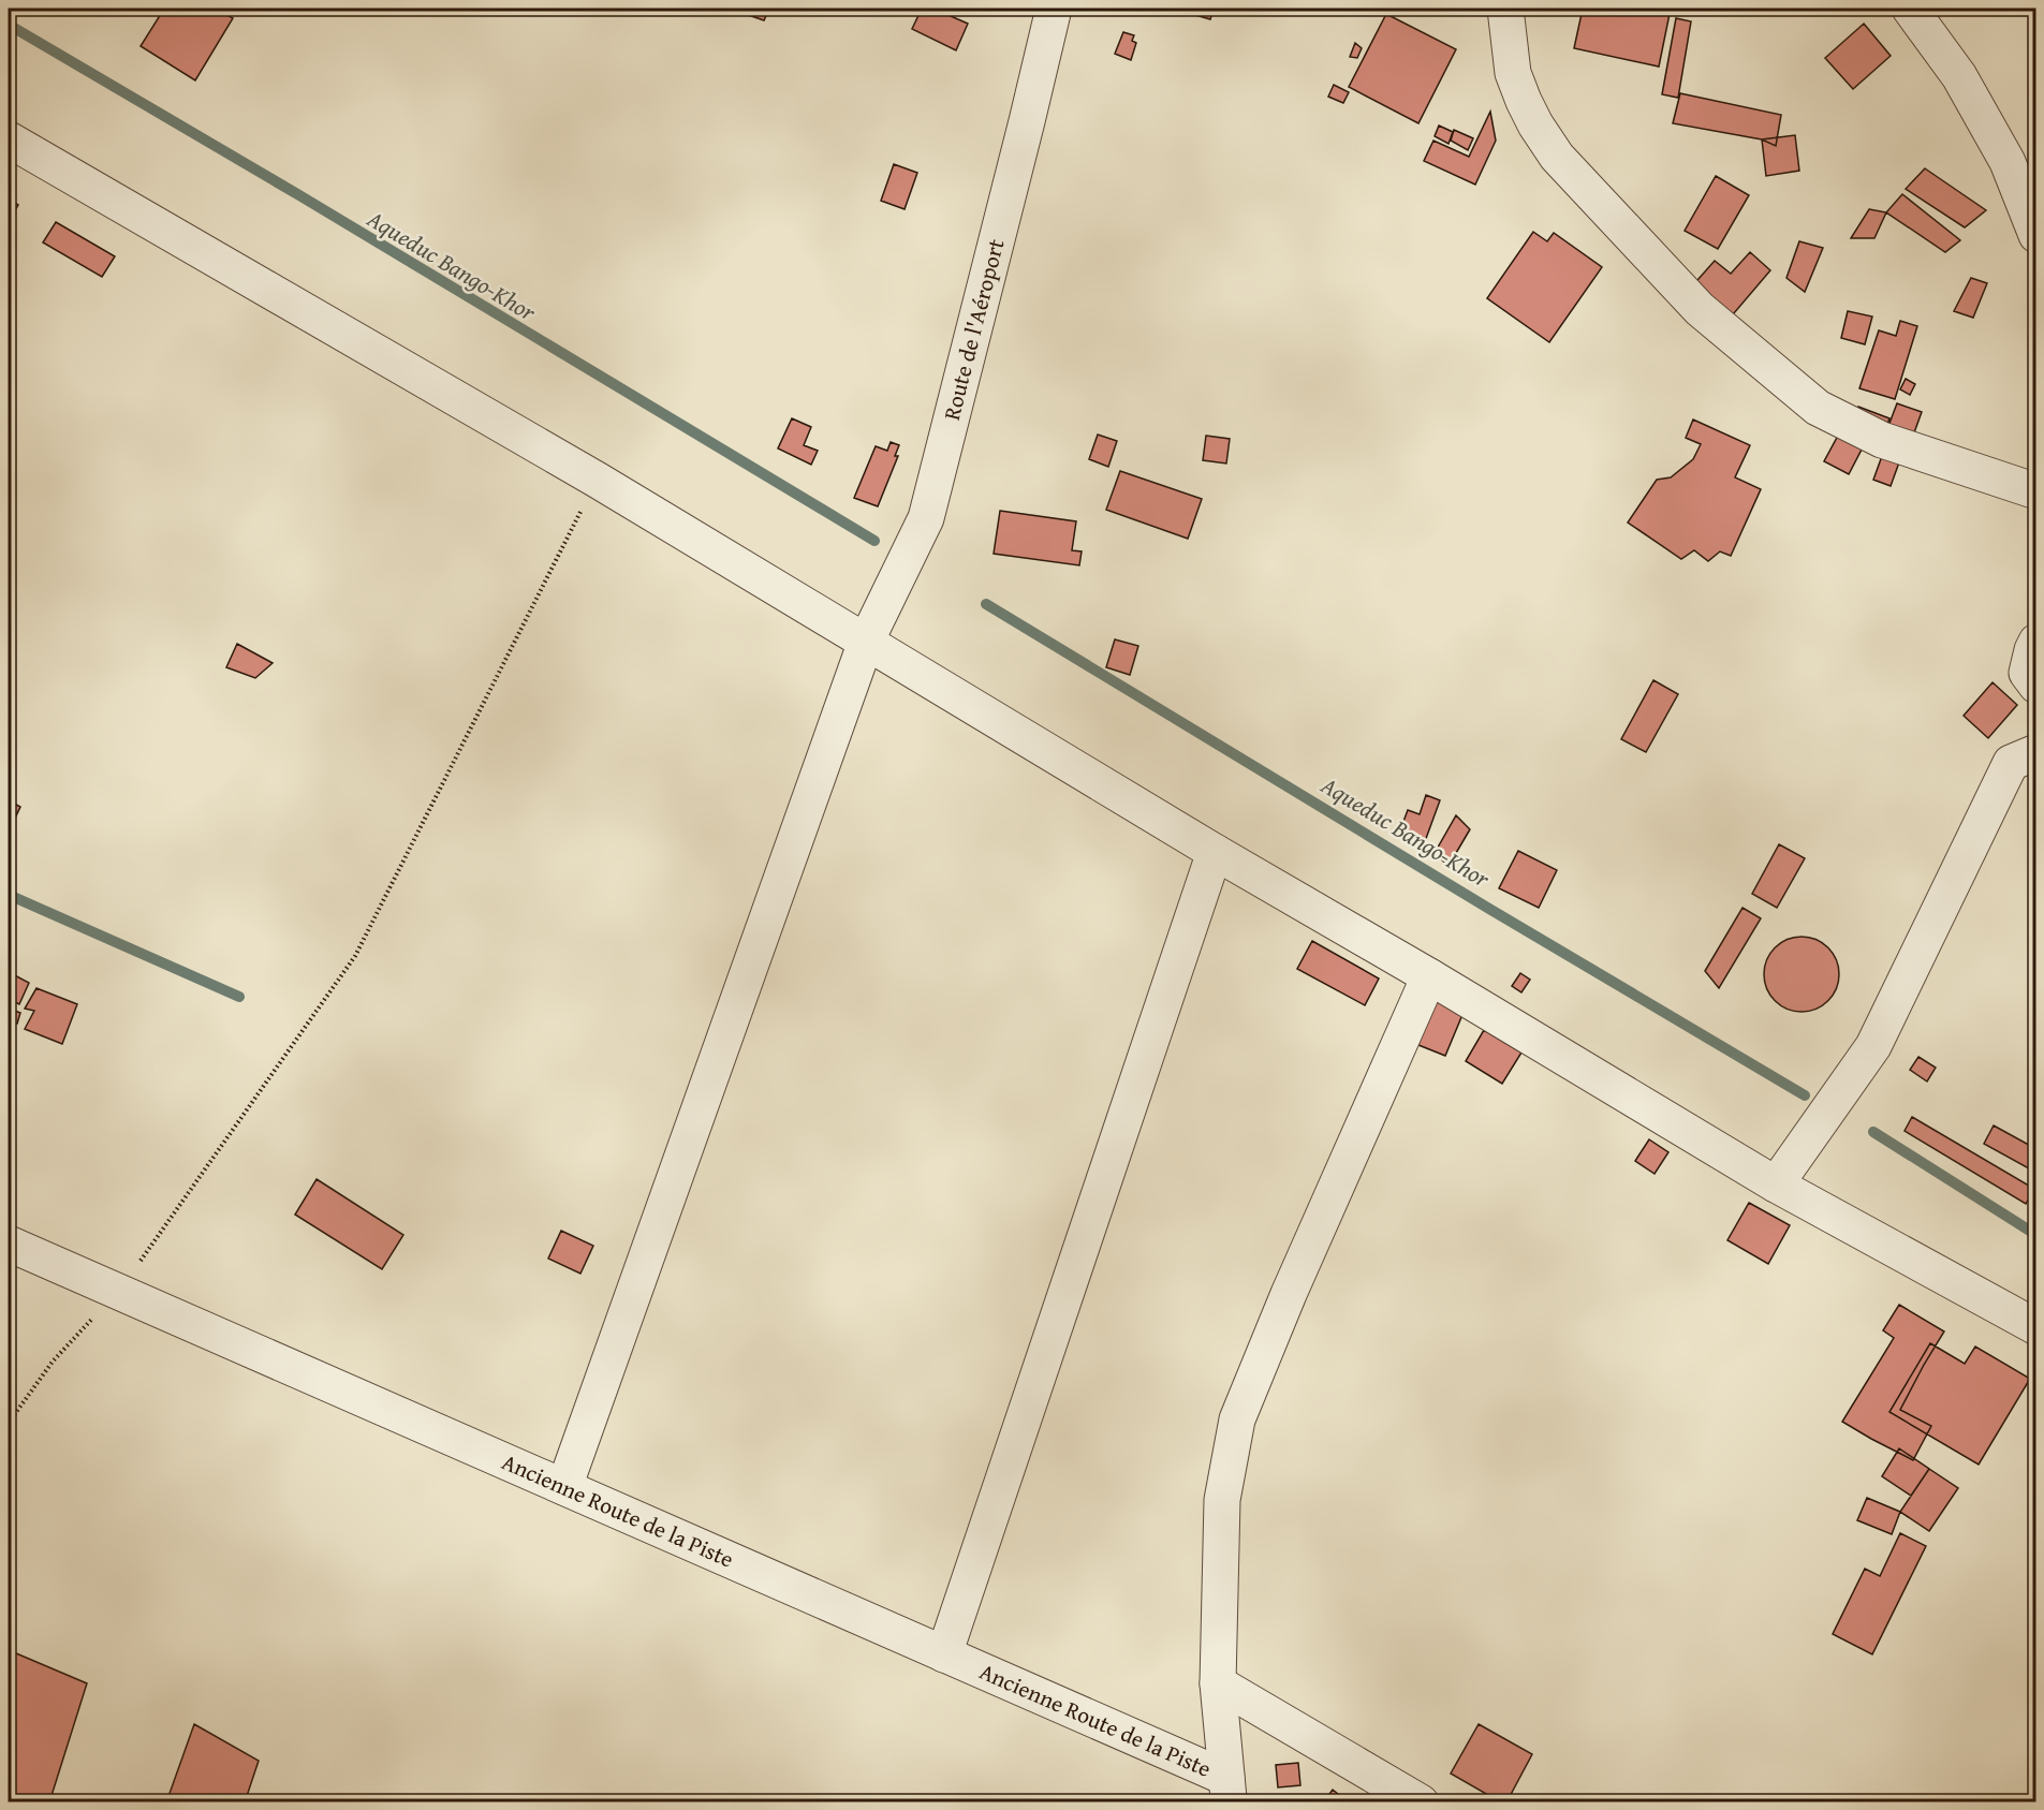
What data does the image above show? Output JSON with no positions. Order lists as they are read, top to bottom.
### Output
{
  "streets": {
    "street": ["Route de l'Aéroport", "Ancienne Route de la Piste"]
  },
  "crossings": [
    ["Route de l'Aéroport", "Ancienne Route de la Piste"]
  ],
  "water": ["Aqueduc Bango-Khor"]
}
